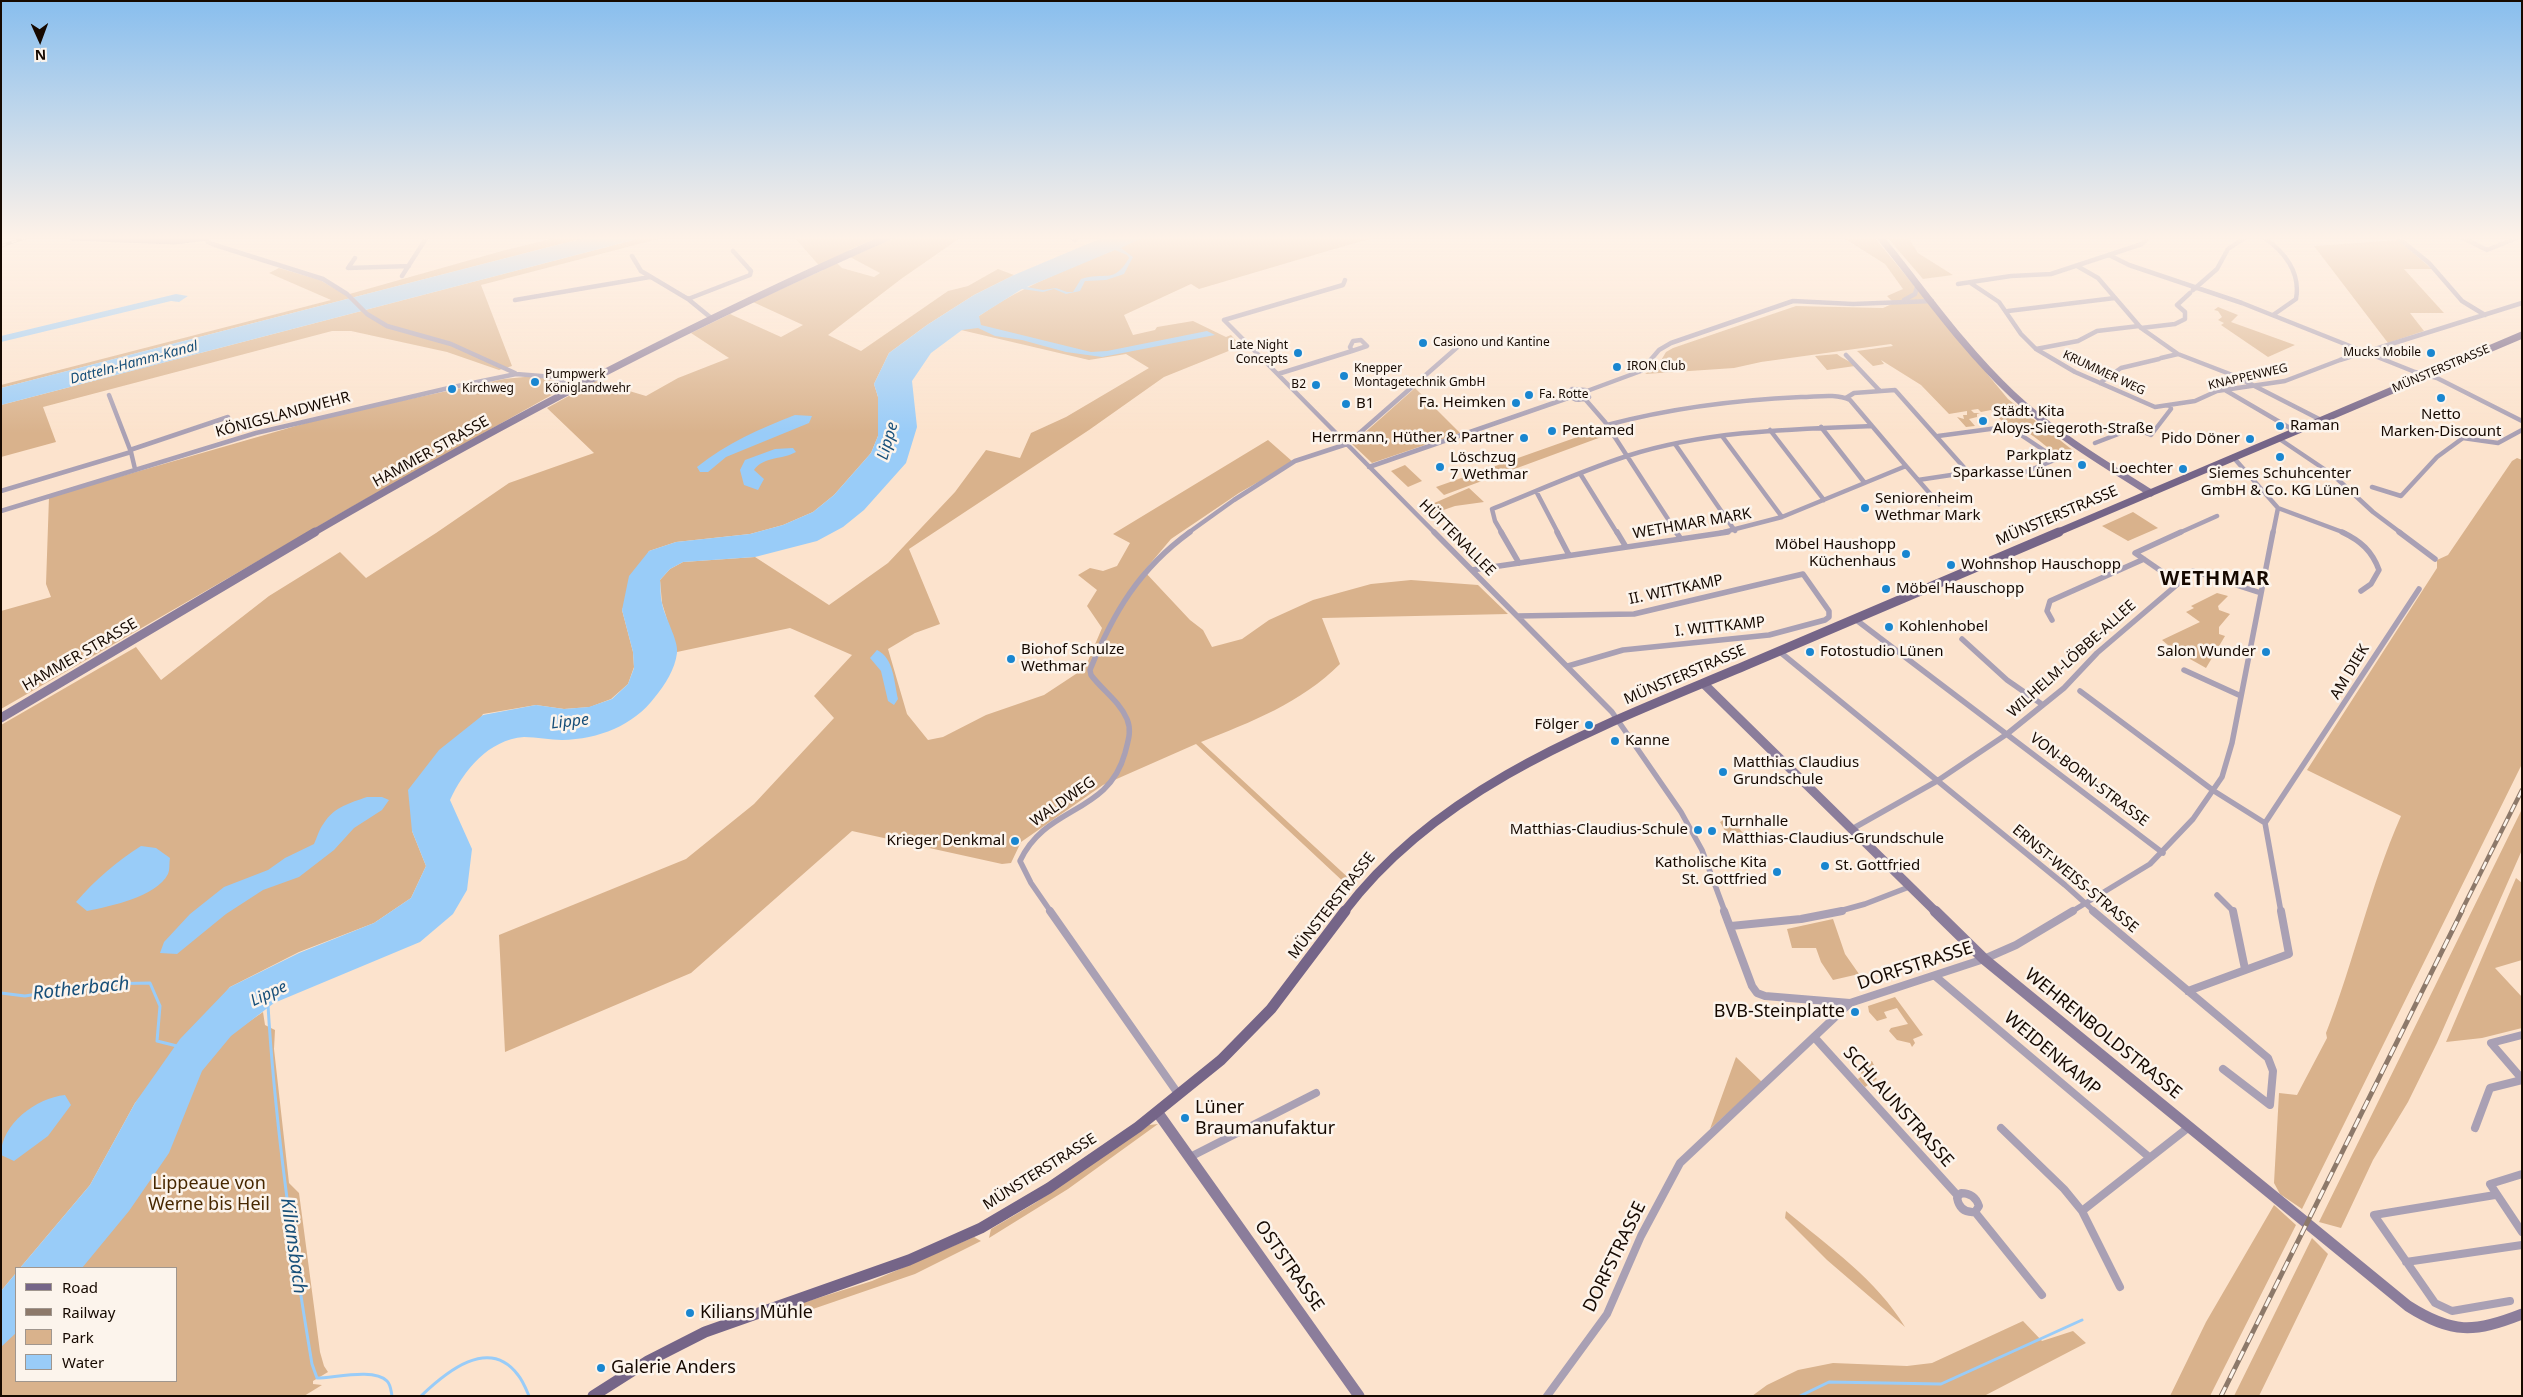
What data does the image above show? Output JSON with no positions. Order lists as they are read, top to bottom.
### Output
{
  "streets": {
    "main road": ["MÜNSTERSTRASSE"],
    "street": [
      "KRUMMER WEG",
      "KNAPPENWEG",
      "KÖNIGSLANDWEHR",
      "HAMMER STRASSE",
      "WETHMAR MARK",
      "HÜTTENALLEE",
      "II. WITTKAMP",
      "I. WITTKAMP",
      "WILHELM-LÖBBE-ALLEE",
      "AM DIEK",
      "VON-BORN-STRASSE",
      "WALDWEG",
      "ERNST-WEISS-STRASSE",
      "DORFSTRASSE",
      "WEHRENBOLDSTRASSE",
      "WEIDENKAMP",
      "SCHLAUNSTRASSE",
      "OSTSTRASSE"
    ]
  },
  "crossings": [
    ["MÜNSTERSTRASSE", "HÜTTENALLEE"],
    ["MÜNSTERSTRASSE", "VON-BORN-STRASSE"],
    ["MÜNSTERSTRASSE", "WALDWEG"],
    ["MÜNSTERSTRASSE", "ERNST-WEISS-STRASSE"],
    ["MÜNSTERSTRASSE", "WEHRENBOLDSTRASSE"],
    ["MÜNSTERSTRASSE", "OSTSTRASSE"],
    ["KRUMMER WEG", "KNAPPENWEG"],
    ["KÖNIGSLANDWEHR", "HAMMER STRASSE"],
    ["WETHMAR MARK", "HÜTTENALLEE"],
    ["HÜTTENALLEE", "II. WITTKAMP"],
    ["HÜTTENALLEE", "I. WITTKAMP"],
    ["HÜTTENALLEE", "WALDWEG"],
    ["HÜTTENALLEE", "DORFSTRASSE"],
    ["II. WITTKAMP", "I. WITTKAMP"],
    ["WILHELM-LÖBBE-ALLEE", "VON-BORN-STRASSE"],
    ["WILHELM-LÖBBE-ALLEE", "ERNST-WEISS-STRASSE"],
    ["WILHELM-LÖBBE-ALLEE", "DORFSTRASSE"],
    ["WILHELM-LÖBBE-ALLEE", "WEHRENBOLDSTRASSE"],
    ["VON-BORN-STRASSE", "DORFSTRASSE"],
    ["ERNST-WEISS-STRASSE", "DORFSTRASSE"],
    ["DORFSTRASSE", "WEHRENBOLDSTRASSE"],
    ["DORFSTRASSE", "WEIDENKAMP"],
    ["DORFSTRASSE", "SCHLAUNSTRASSE"]
  ],
  "districts": ["WETHMAR"],
  "water": [
    "Datteln-Hamm-Kanal",
    "Lippe",
    "Rotherbach",
    "Kiliansbach"
  ],
  "parks": ["Lippeaue von Werne bis Heil"],
  "places": [
    "Casiono und Kantine",
    "Late Night Concepts",
    "Mucks Mobile",
    "IRON Club",
    "Knepper Montagetechnik GmbH",
    "Pumpwerk Königlandwehr",
    "B2",
    "Kirchweg",
    "Fa. Rotte",
    "Netto Marken-Discount",
    "Fa. Heimken",
    "B1",
    "Städt. Kita Aloys-Siegeroth-Straße",
    "Raman",
    "Pentamed",
    "Herrmann, Hüther & Partner",
    "Pido Döner",
    "Siemes Schuhcenter GmbH & Co. KG Lünen",
    "Parkplatz Sparkasse Lünen",
    "Löschzug 7 Wethmar",
    "Loechter",
    "Seniorenheim Wethmar Mark",
    "Möbel Haushopp Küchenhaus",
    "Wohnshop Hauschopp",
    "Möbel Hauschopp",
    "Kohlenhobel",
    "Fotostudio Lünen",
    "Salon Wunder",
    "Biohof Schulze Wethmar",
    "Fölger",
    "Kanne",
    "Matthias Claudius Grundschule",
    "Matthias-Claudius-Schule",
    "Turnhalle Matthias-Claudius-Grundschule",
    "Krieger Denkmal",
    "St. Gottfried",
    "Katholische Kita St. Gottfried",
    "BVB-Steinplatte",
    "Lüner Braumanufaktur",
    "Kilians Mühle",
    "Galerie Anders"
  ],
  "legend": [
    "Road",
    "Railway",
    "Park",
    "Water"
  ],
  "north": "bottom"
}
